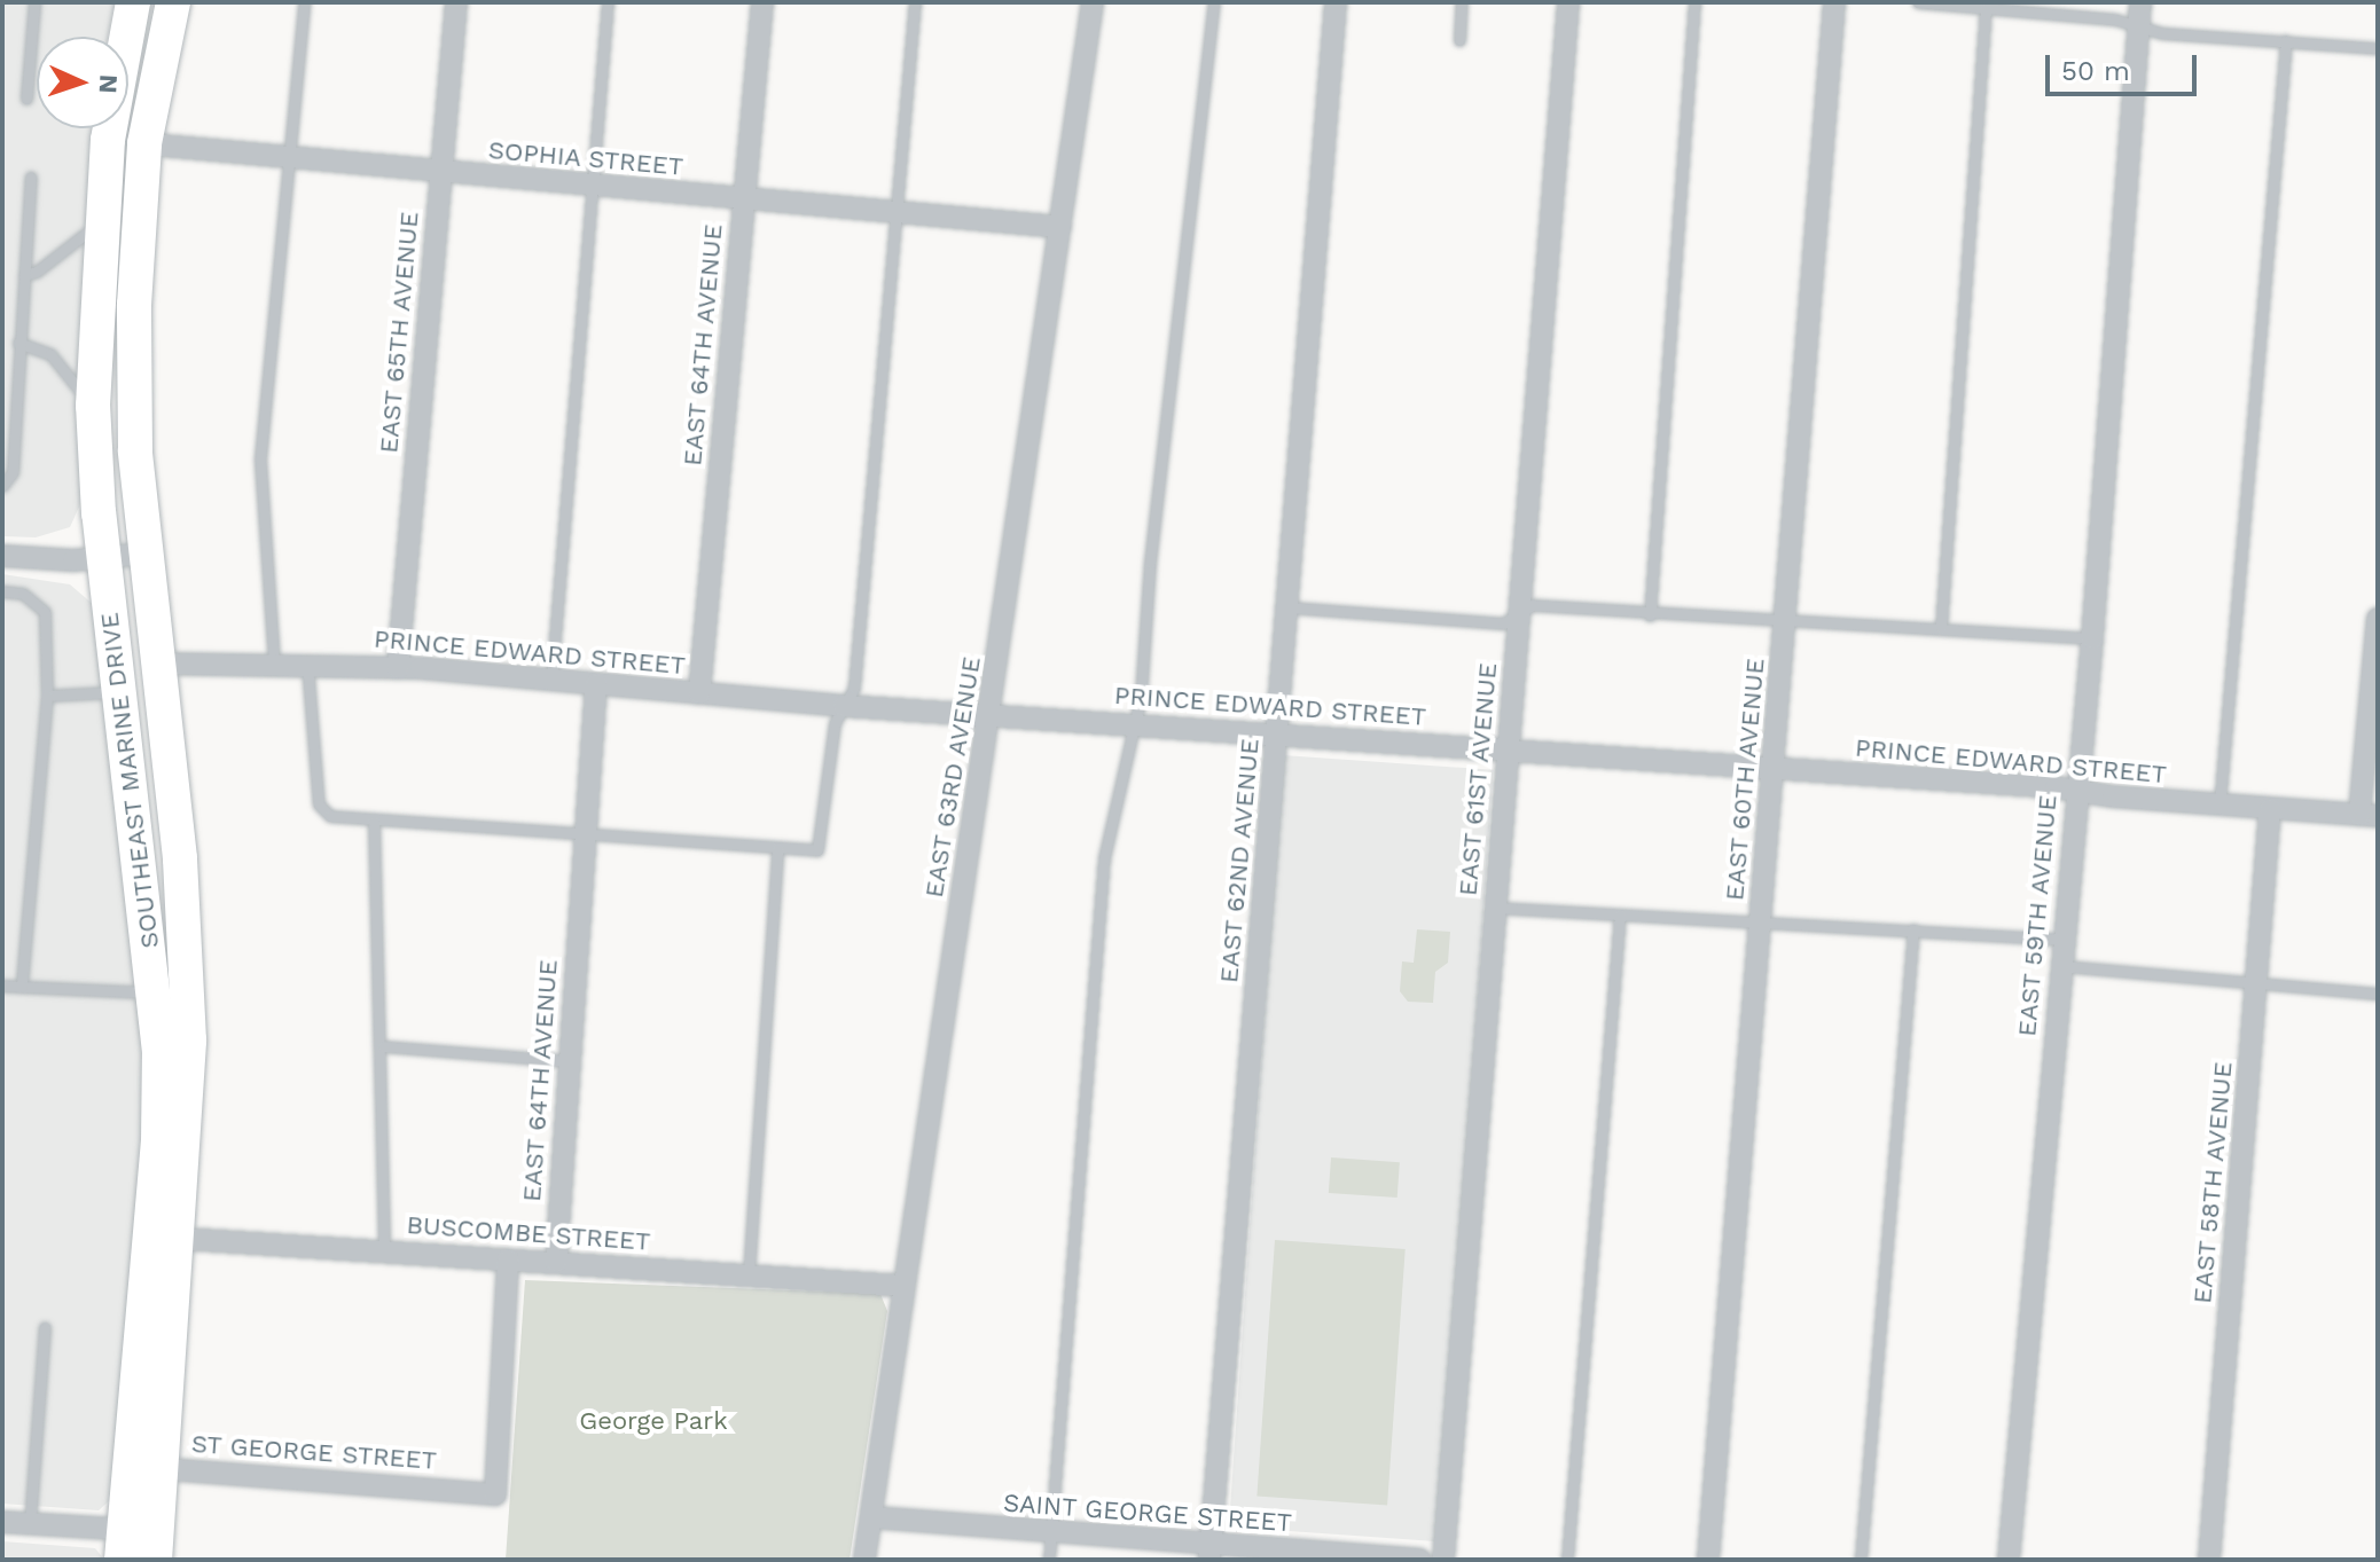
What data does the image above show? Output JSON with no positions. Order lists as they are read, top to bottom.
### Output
{
  "streets": {
    "main road": ["SOUTHEAST MARINE DRIVE"],
    "street": [
      "SOPHIA STREET",
      "EAST 65TH AVENUE",
      "EAST 64TH AVENUE",
      "PRINCE EDWARD STREET",
      "EAST 63RD AVENUE",
      "EAST 61ST AVENUE",
      "EAST 60TH AVENUE",
      "EAST 62ND AVENUE",
      "EAST 59TH AVENUE",
      "EAST 58TH AVENUE",
      "BUSCOMBE STREET",
      "ST GEORGE STREET",
      "SAINT GEORGE STREET"
    ]
  },
  "crossings": [
    ["SOPHIA STREET", "EAST 65TH AVENUE"],
    ["SOPHIA STREET", "EAST 64TH AVENUE"],
    ["SOPHIA STREET", "EAST 63RD AVENUE"],
    ["SOPHIA STREET", "SOUTHEAST MARINE DRIVE"],
    ["EAST 65TH AVENUE", "PRINCE EDWARD STREET"],
    ["EAST 64TH AVENUE", "PRINCE EDWARD STREET"],
    ["EAST 64TH AVENUE", "BUSCOMBE STREET"],
    ["PRINCE EDWARD STREET", "EAST 63RD AVENUE"],
    ["PRINCE EDWARD STREET", "EAST 61ST AVENUE"],
    ["PRINCE EDWARD STREET", "EAST 60TH AVENUE"],
    ["PRINCE EDWARD STREET", "SOUTHEAST MARINE DRIVE"],
    ["PRINCE EDWARD STREET", "EAST 62ND AVENUE"],
    ["PRINCE EDWARD STREET", "EAST 59TH AVENUE"],
    ["PRINCE EDWARD STREET", "EAST 58TH AVENUE"],
    ["EAST 63RD AVENUE", "BUSCOMBE STREET"],
    ["EAST 63RD AVENUE", "SAINT GEORGE STREET"],
    ["SOUTHEAST MARINE DRIVE", "BUSCOMBE STREET"],
    ["SOUTHEAST MARINE DRIVE", "ST GEORGE STREET"],
    ["EAST 62ND AVENUE", "SAINT GEORGE STREET"],
    ["BUSCOMBE STREET", "ST GEORGE STREET"]
  ],
  "parks": ["George Park"],
  "scale_bar": "50 m",
  "north": "right"
}
